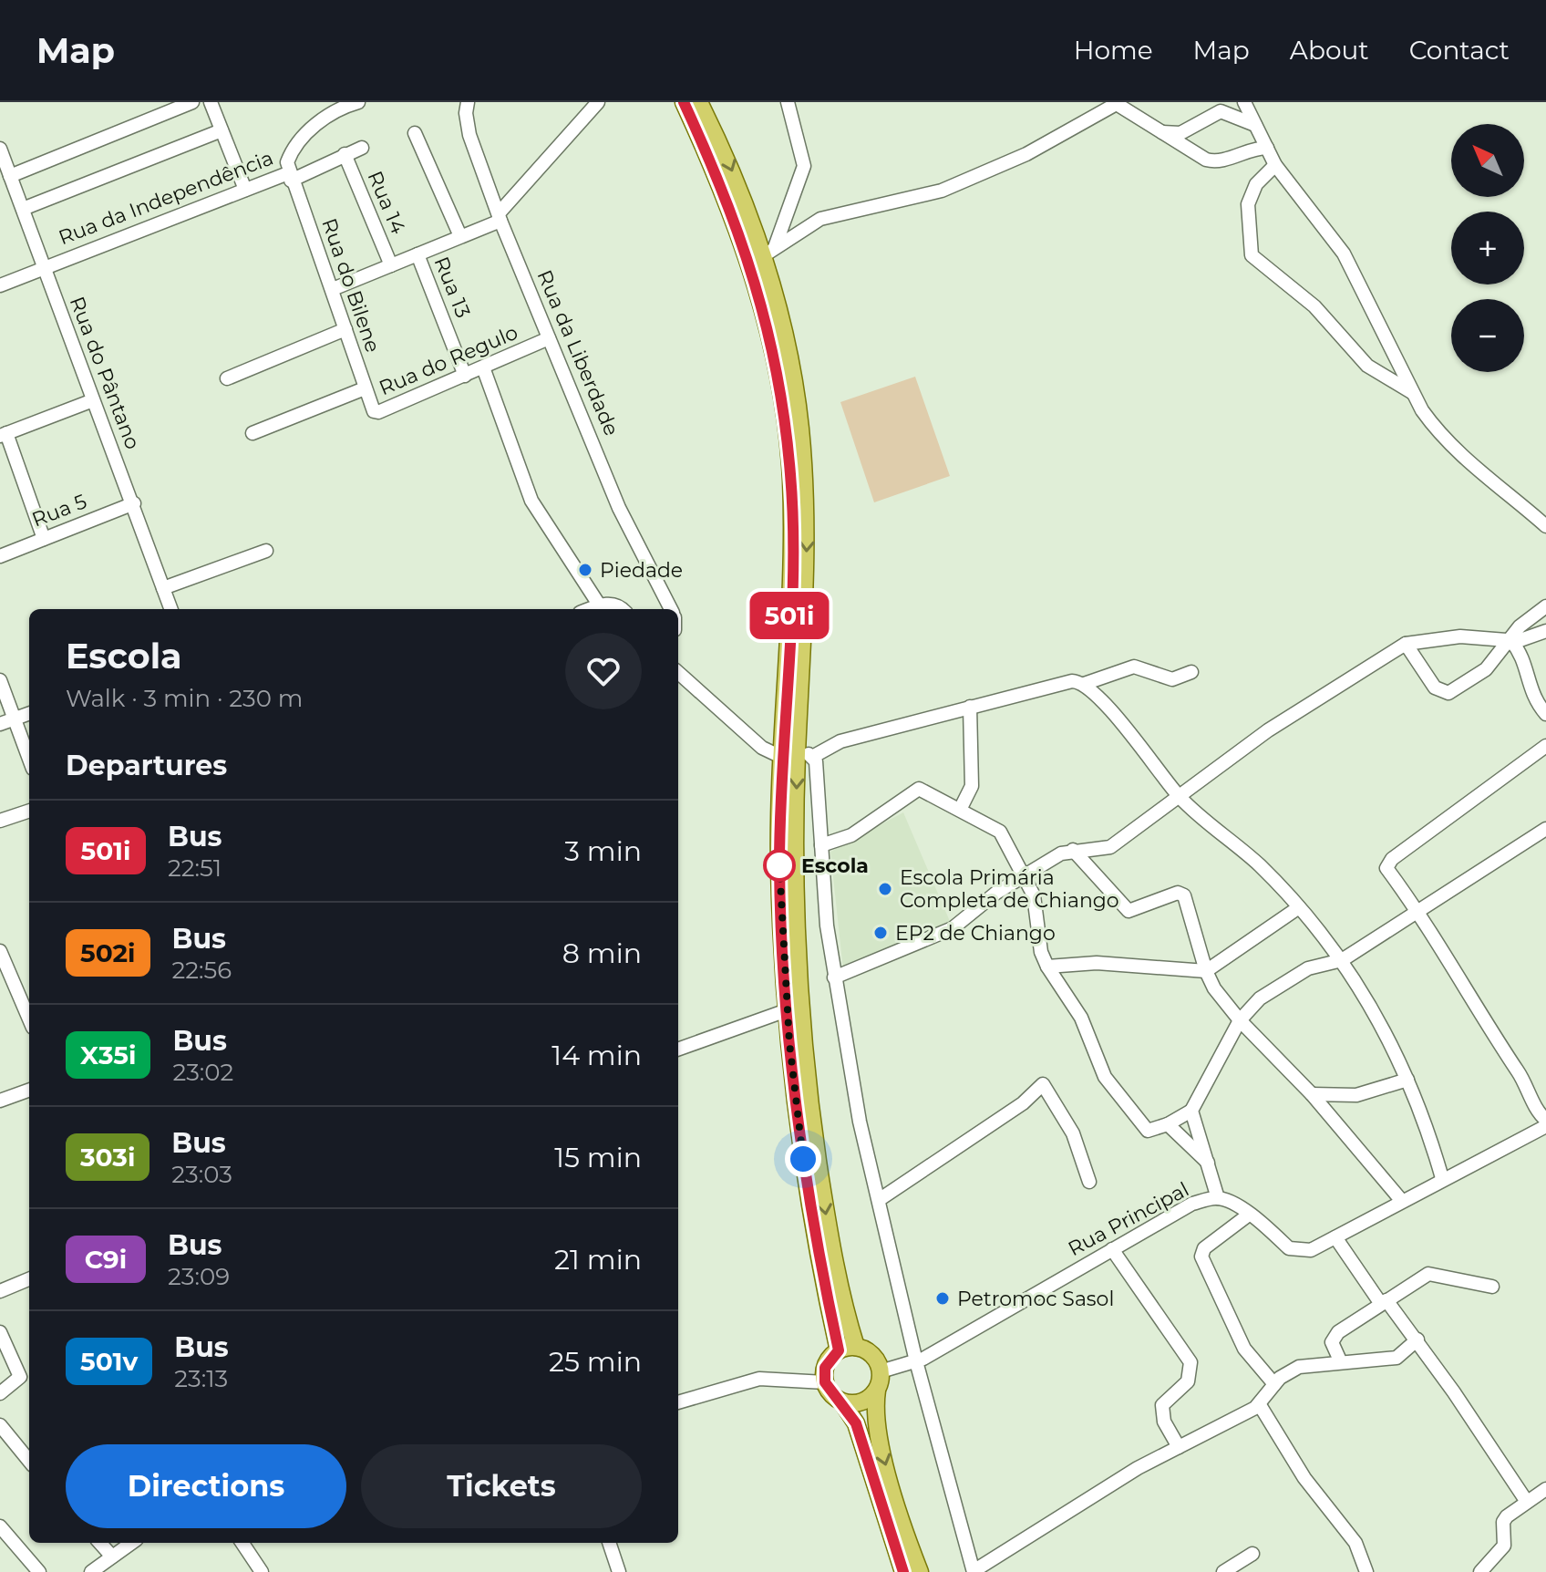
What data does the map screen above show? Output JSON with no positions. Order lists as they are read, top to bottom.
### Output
{
  "streets": {
    "street": [
      "Rua da Independência",
      "Rua 14",
      "Rua do Bilene",
      "Rua 13",
      "Rua da Liberdade",
      "Rua do Regulo",
      "Rua do Pântano",
      "Rua 5",
      "Rua Principal"
    ]
  },
  "crossings": [
    ["Rua da Independência", "Rua do Bilene"],
    ["Rua da Independência", "Rua do Pântano"],
    ["Rua do Bilene", "Rua do Regulo"],
    ["Rua 13", "Rua do Regulo"],
    ["Rua da Liberdade", "Rua do Regulo"],
    ["Rua do Pântano", "Rua 5"]
  ],
  "places": [
    "Piedade",
    "Escola",
    "Escola Primária Completa de Chiango",
    "EP2 de Chiango",
    "Petromoc Sasol"
  ],
  "lines": ["bus line 501i"],
  "north": "top left",
  "page": {
    "header": "Map",
    "nav": [
      "Home",
      "Map",
      "About",
      "Contact"
    ],
    "on_map": "501i",
    "map_buttons": ["+", "−"],
    "heading": [
      ["Escola", "Walk · 3 min · 230 m"],
      "Departures"
    ],
    "list": [
      {
        "mark": "501i",
        "name": "Bus",
        "note": "22:51",
        "value": "3 min"
      },
      {
        "mark": "502i",
        "name": "Bus",
        "note": "22:56",
        "value": "8 min"
      },
      {
        "mark": "X35i",
        "name": "Bus",
        "note": "23:02",
        "value": "14 min"
      },
      {
        "mark": "303i",
        "name": "Bus",
        "note": "23:03",
        "value": "15 min"
      },
      {
        "mark": "C9i",
        "name": "Bus",
        "note": "23:09",
        "value": "21 min"
      },
      {
        "mark": "501v",
        "name": "Bus",
        "note": "23:13",
        "value": "25 min"
      }
    ],
    "buttons": ["Directions", "Tickets"]
  }
}
